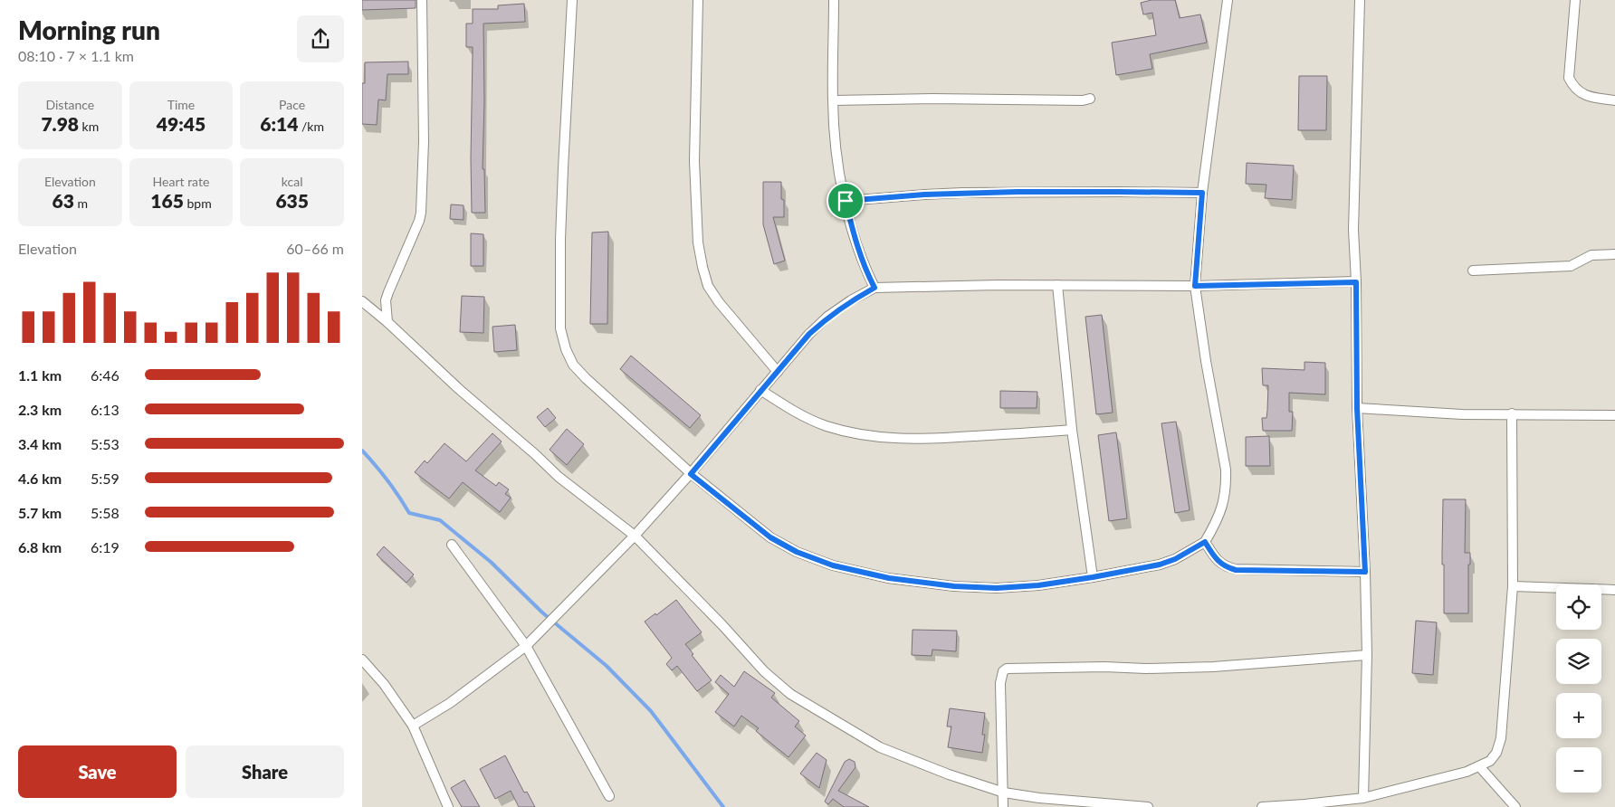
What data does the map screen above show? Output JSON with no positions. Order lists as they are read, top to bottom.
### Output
{
  "page": {
    "heading": ["Morning run", "08:10 · 7 × 1.1 km"],
    "stats": [
      ["Distance", "7.98 km"],
      ["Time", "49:45"],
      ["Pace", "6:14 /km"],
      ["Elevation", "63 m"],
      ["Heart rate", "165 bpm"],
      ["kcal", "635"]
    ],
    "chart": ["Elevation", "60–66 m"],
    "list": [
      {
        "name": "1.1 km",
        "note": "6:46"
      },
      {
        "name": "2.3 km",
        "note": "6:13"
      },
      {
        "name": "3.4 km",
        "note": "5:53"
      },
      {
        "name": "4.6 km",
        "note": "5:59"
      },
      {
        "name": "5.7 km",
        "note": "5:58"
      },
      {
        "name": "6.8 km",
        "note": "6:19"
      }
    ],
    "map_buttons": ["+", "−"],
    "buttons": ["Save", "Share"]
  }
}
